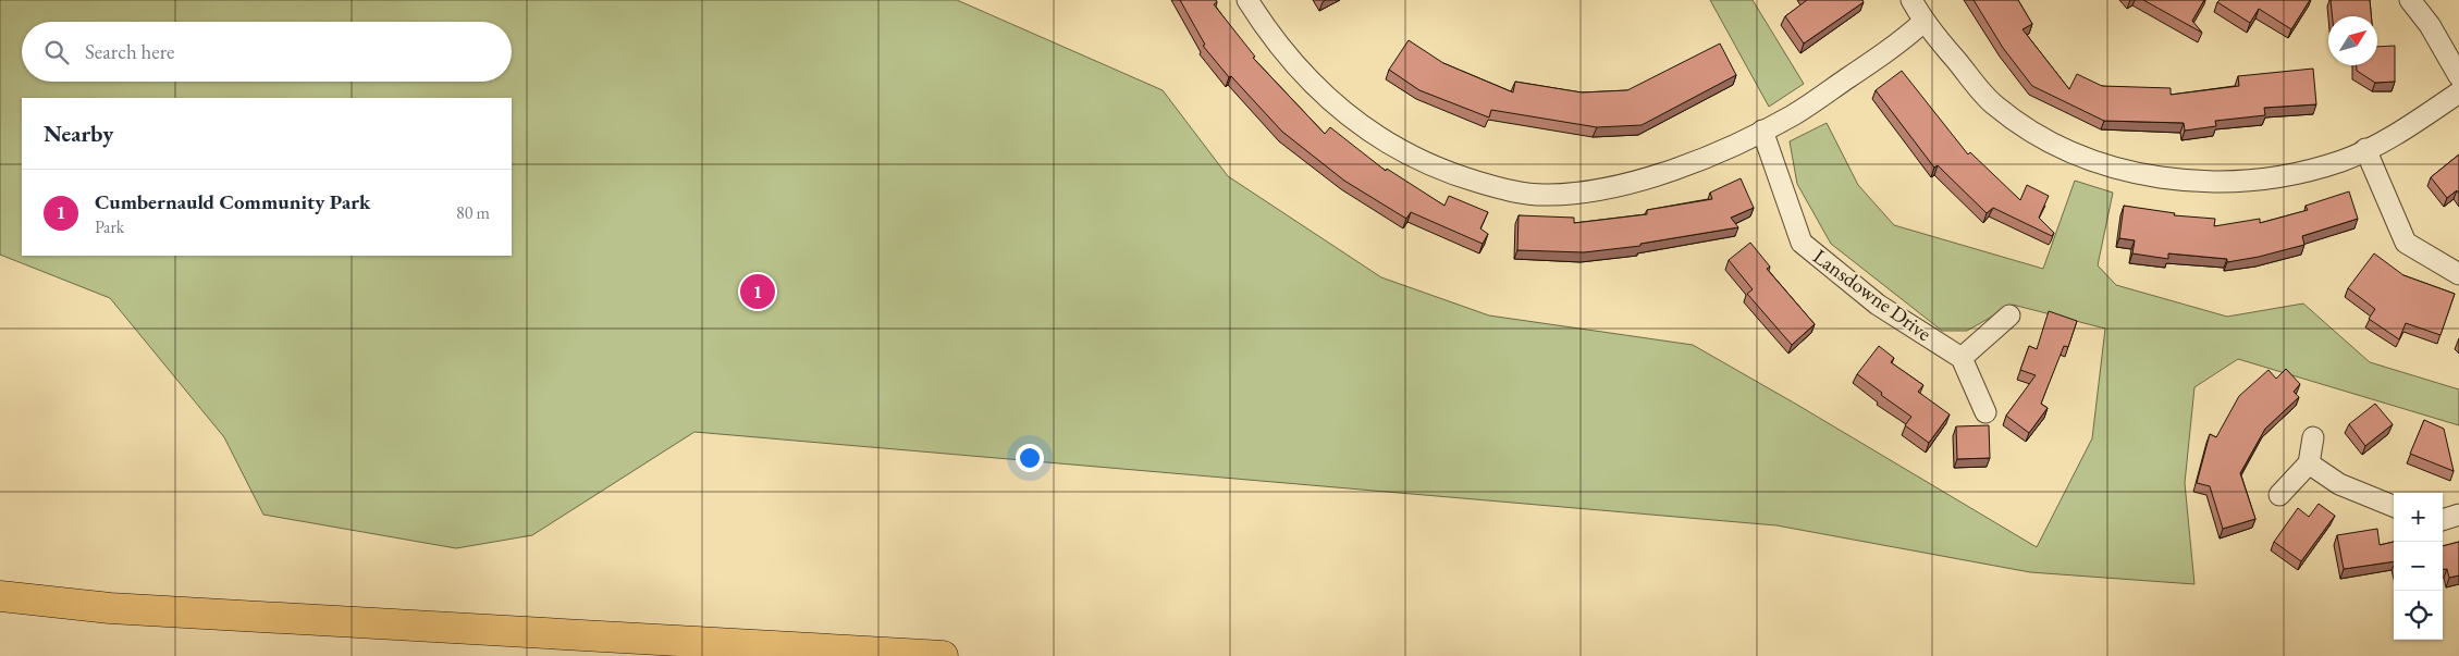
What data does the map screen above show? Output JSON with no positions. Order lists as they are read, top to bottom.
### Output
{
  "streets": {
    "street": ["Lansdowne Drive"]
  },
  "north": "top right",
  "page": {
    "search": "Search here",
    "heading": "Nearby",
    "list": [
      {
        "mark": "1",
        "name": "Cumbernauld Community Park",
        "note": "Park",
        "value": "80 m"
      }
    ],
    "pins": "1",
    "map_buttons": ["+", "−"]
  }
}
